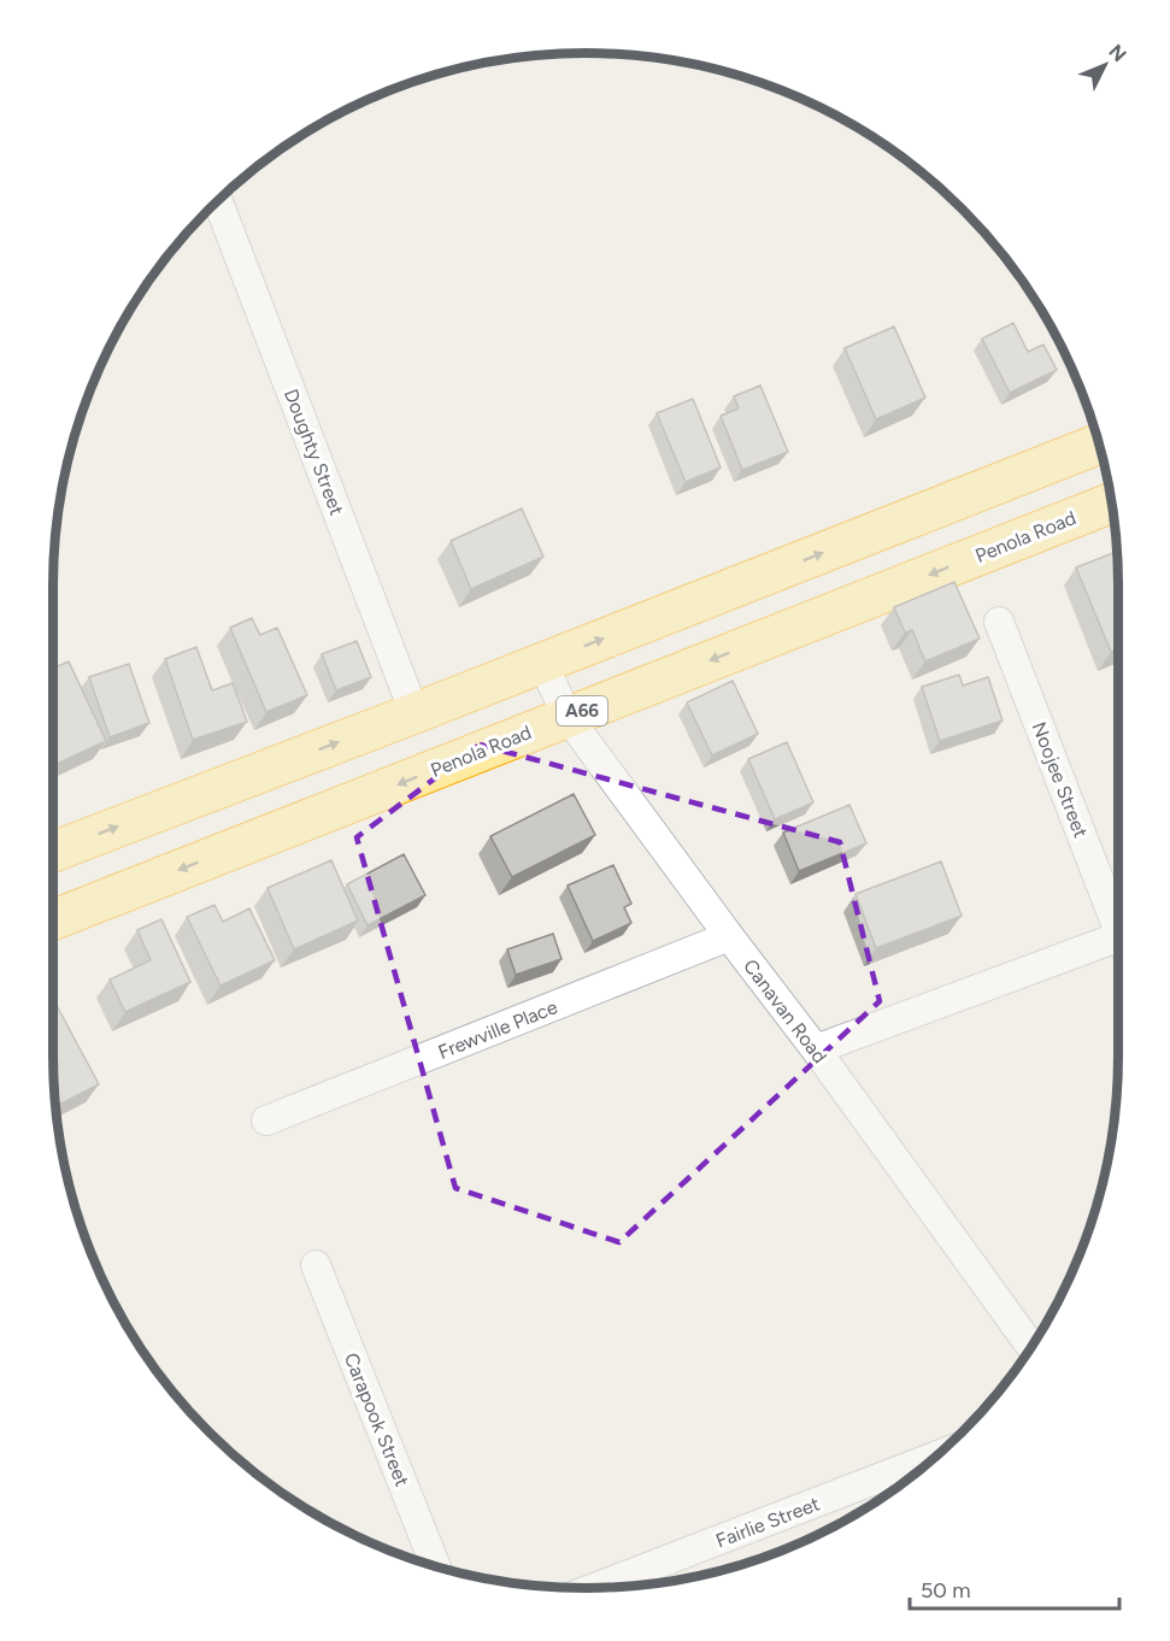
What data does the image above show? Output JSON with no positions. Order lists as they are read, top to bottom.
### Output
{
  "streets": {
    "highway": ["Penola Road", "A66"],
    "street": [
      "Doughty Street",
      "Noojee Street",
      "Canavan Road",
      "Frewville Place",
      "Carapook Street",
      "Fairlie Street"
    ]
  },
  "crossings": [
    ["Penola Road", "Canavan Road"],
    ["Noojee Street", "Canavan Road"],
    ["Canavan Road", "Frewville Place"]
  ],
  "scale_bar": "50 m",
  "north": "top right"
}
